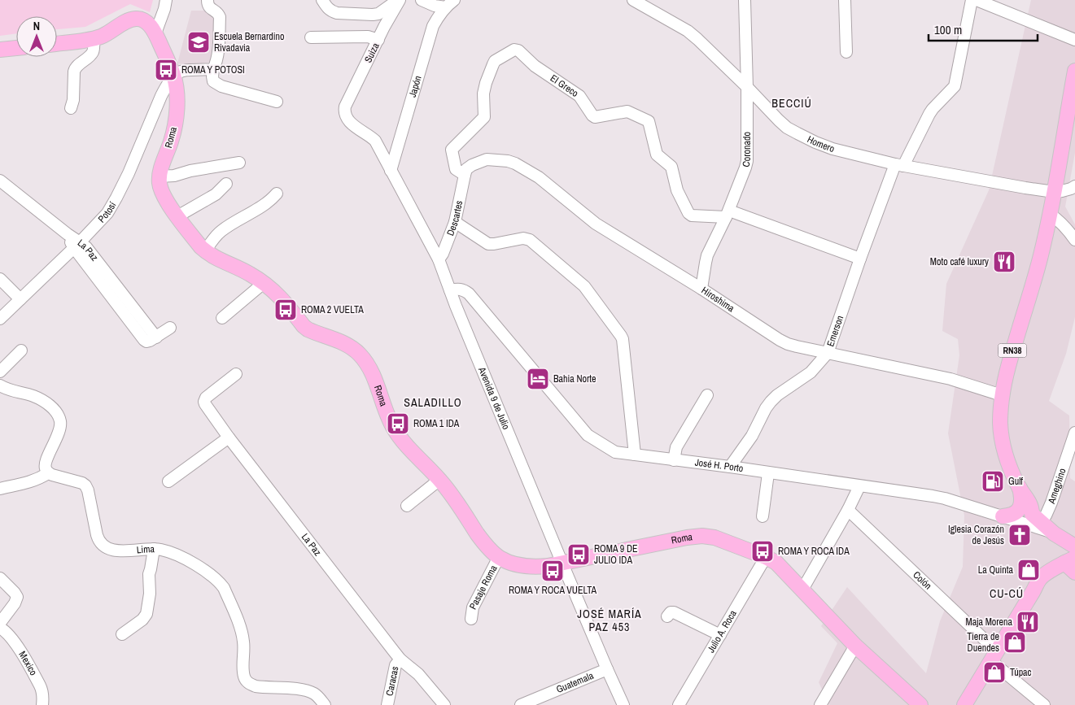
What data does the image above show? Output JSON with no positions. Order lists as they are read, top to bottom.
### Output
{
  "streets": {
    "main road": ["Roma", "RN38"],
    "street": [
      "Suiza",
      "El Greco",
      "Japón",
      "Homero",
      "Coronado",
      "Potosí",
      "Descartes",
      "La Paz",
      "Hiroshima",
      "Emerson",
      "Avenida 9 de Julio",
      "José H. Porto",
      "Ameghino",
      "Lima",
      "Colón",
      "Pasaje Roma",
      "Julio A. Roca",
      "Mexico",
      "Caracas",
      "Guatemala"
    ]
  },
  "crossings": [
    ["Suiza", "Avenida 9 de Julio"],
    ["El Greco", "Coronado"],
    ["El Greco", "Descartes"],
    ["El Greco", "Hiroshima"],
    ["El Greco", "Emerson"],
    ["Japón", "Avenida 9 de Julio"],
    ["Roma", "Potosí"],
    ["Roma", "Avenida 9 de Julio"],
    ["Roma", "Pasaje Roma"],
    ["Roma", "Julio A. Roca"],
    ["Homero", "Coronado"],
    ["Homero", "Emerson"],
    ["Homero", "RN38"],
    ["Coronado", "Hiroshima"],
    ["Potosí", "La Paz"],
    ["Descartes", "Hiroshima"],
    ["Descartes", "Avenida 9 de Julio"],
    ["La Paz", "Caracas"],
    ["Hiroshima", "Emerson"],
    ["Hiroshima", "RN38"],
    ["Emerson", "José H. Porto"],
    ["RN38", "José H. Porto"],
    ["RN38", "Ameghino"],
    ["Avenida 9 de Julio", "José H. Porto"],
    ["Avenida 9 de Julio", "Guatemala"]
  ],
  "districts": [
    "BECCIÚ",
    "SALADILLO",
    "CU-CÚ",
    "JOSÉ MARÍA PAZ 453"
  ],
  "places": {
    "school or university": ["Escuela Bernardino Rivadavia"],
    "bus stop": [
      "ROMA Y POTOSI",
      "ROMA 2 VUELTA",
      "ROMA 1 IDA",
      "ROMA Y ROCA IDA",
      "ROMA 9 DE JULIO IDA",
      "ROMA Y ROCA VUELTA"
    ],
    "restaurant": ["Moto café luxury", "Maja Morena"],
    "hotel": ["Bahia Norte"],
    "fuel station": ["Gulf"],
    "church": ["Iglesia Corazón de Jesús"],
    "shop": ["La Quinta", "Tierra de Duendes", "Túpac"]
  },
  "scale_bar": "100 m",
  "north": "top"
}
